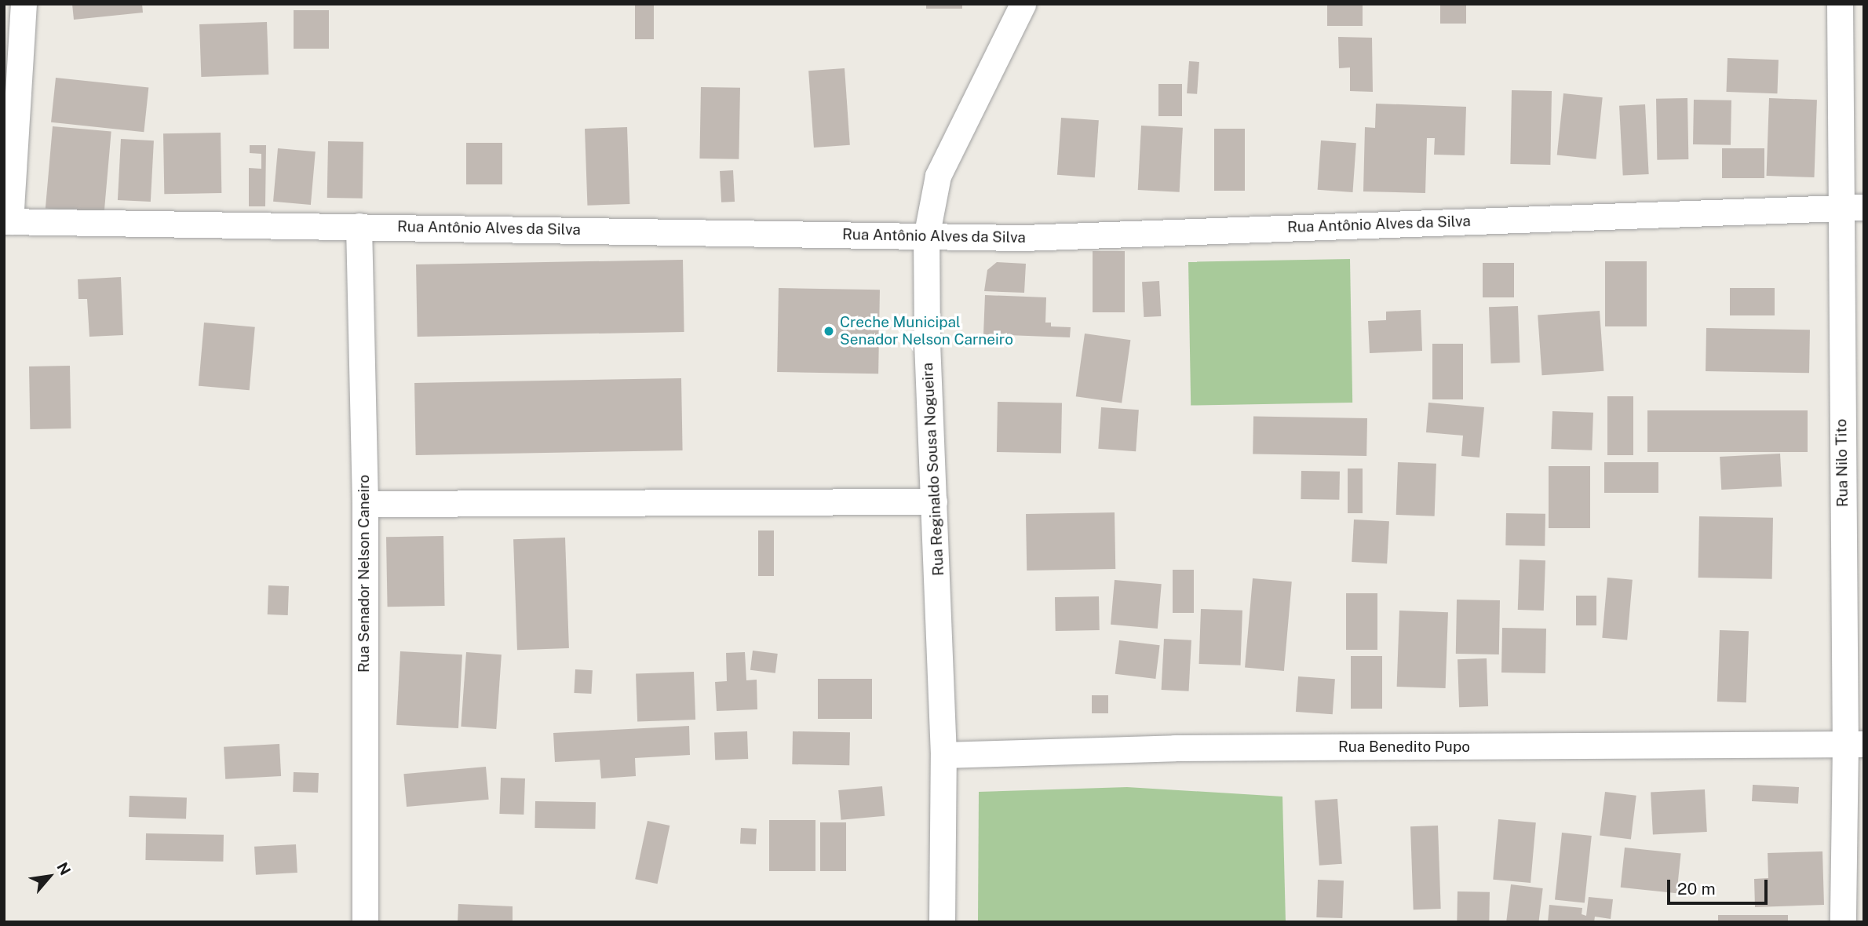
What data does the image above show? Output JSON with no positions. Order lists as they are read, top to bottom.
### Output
{
  "streets": {
    "street": [
      "Rua Antônio Alves da Silva",
      "Rua Nilo Tito",
      "Rua Reginaldo Sousa Nogueira",
      "Rua Senador Nelson Caneiro",
      "Rua Benedito Pupo"
    ]
  },
  "crossings": [
    ["Rua Antônio Alves da Silva", "Rua Nilo Tito"],
    ["Rua Antônio Alves da Silva", "Rua Reginaldo Sousa Nogueira"],
    ["Rua Antônio Alves da Silva", "Rua Senador Nelson Caneiro"],
    ["Rua Nilo Tito", "Rua Benedito Pupo"],
    ["Rua Reginaldo Sousa Nogueira", "Rua Benedito Pupo"]
  ],
  "places": ["Creche Municipal Senador Nelson Carneiro"],
  "scale_bar": "20 m",
  "north": "top right"
}
